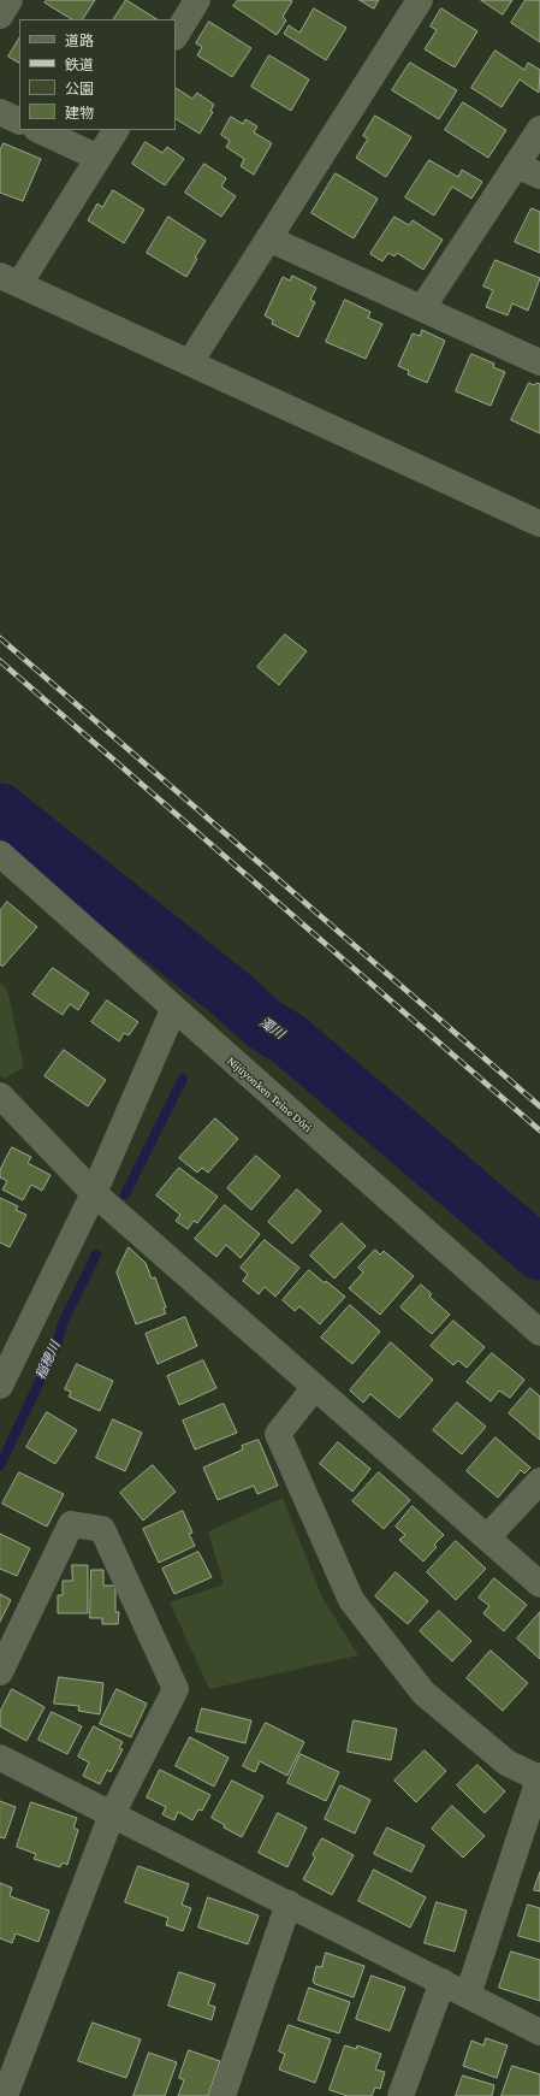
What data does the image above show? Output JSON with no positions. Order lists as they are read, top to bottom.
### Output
{
  "streets": {
    "street": ["Nijūyonken Teine Dōri"]
  },
  "water": ["濁川", "稲穂川"],
  "legend": [
    "道路",
    "鉄道",
    "公園",
    "建物"
  ]
}
